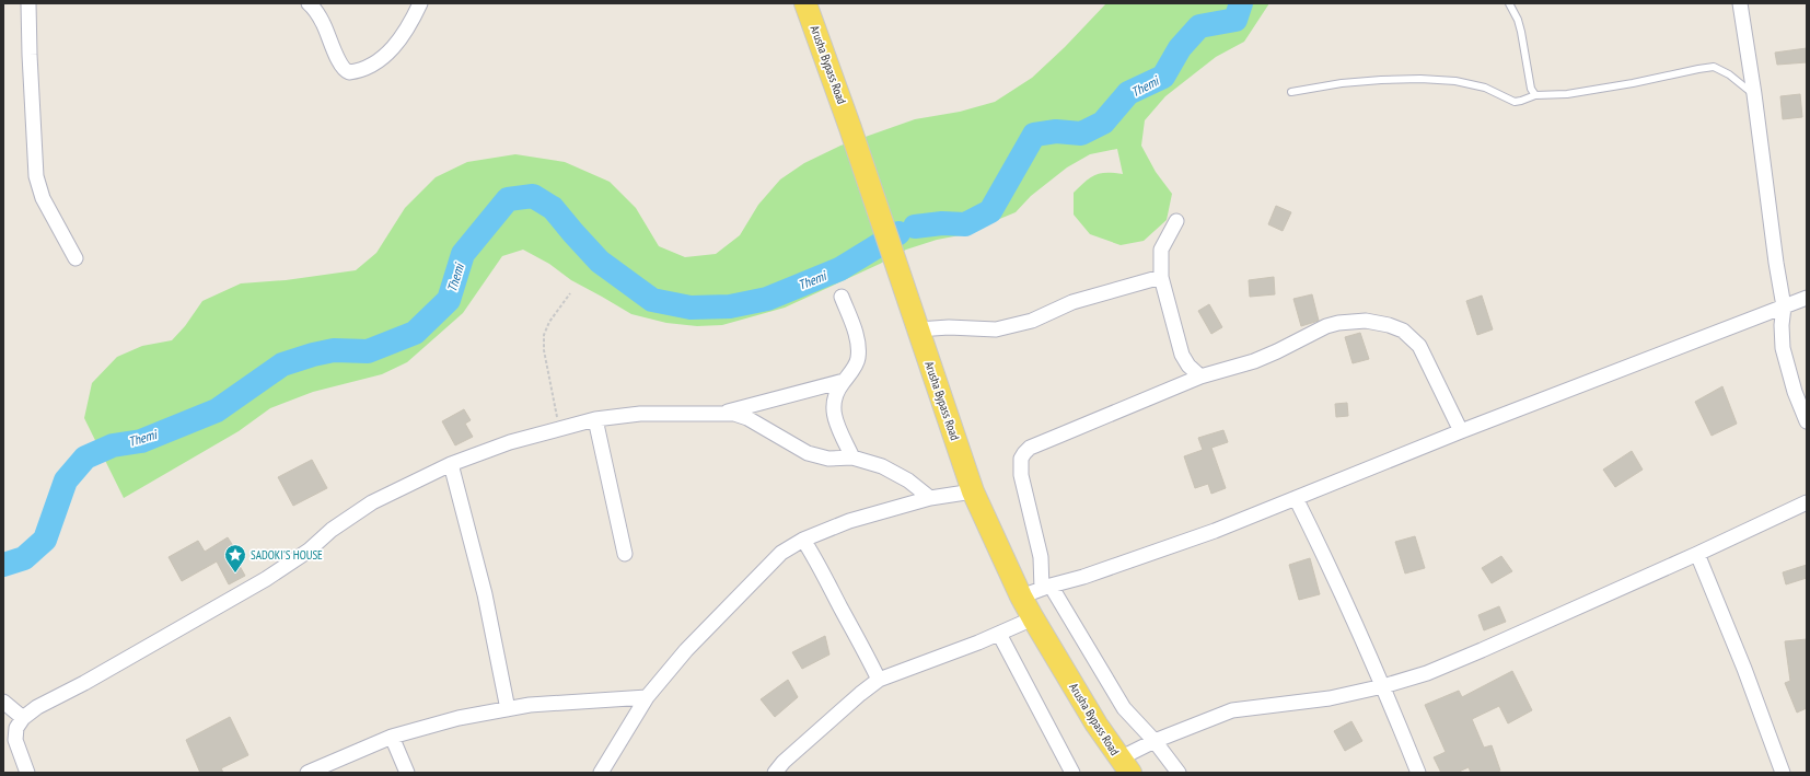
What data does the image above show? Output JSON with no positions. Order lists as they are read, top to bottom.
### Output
{
  "streets": {
    "main road": ["Arusha Bypass Road"]
  },
  "water": ["Themi"],
  "places": {
    "place": ["SADOKI'S HOUSE"]
  }
}
